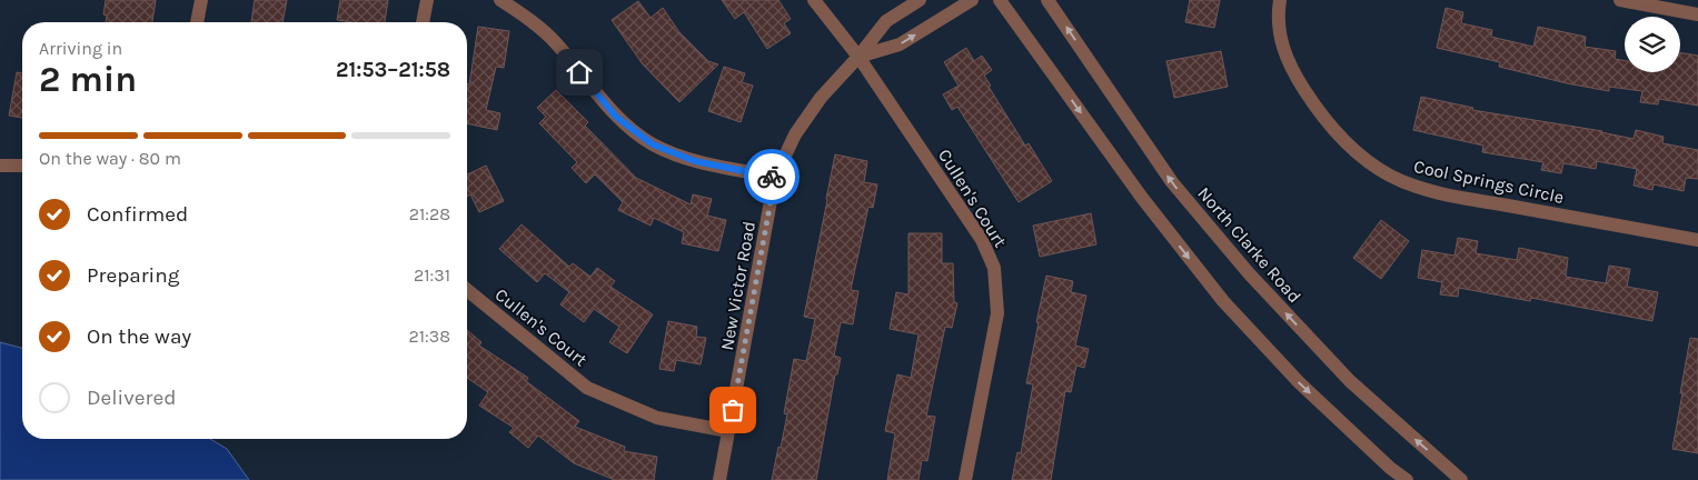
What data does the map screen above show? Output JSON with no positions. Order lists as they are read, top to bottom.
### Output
{
  "streets": {
    "street": [
      "Cool Springs Circle",
      "Cullen's Court",
      "North Clarke Road",
      "New Victor Road"
    ]
  },
  "crossings": [
    ["Cullen's Court", "New Victor Road"]
  ],
  "page": {
    "heading": ["2 min", "Arriving in", "21:53–21:58"],
    "bar": "On the way · 80 m",
    "list": [
      ["Confirmed", "21:28"],
      ["Preparing", "21:31"],
      ["On the way", "21:38"],
      "Delivered"
    ]
  }
}
